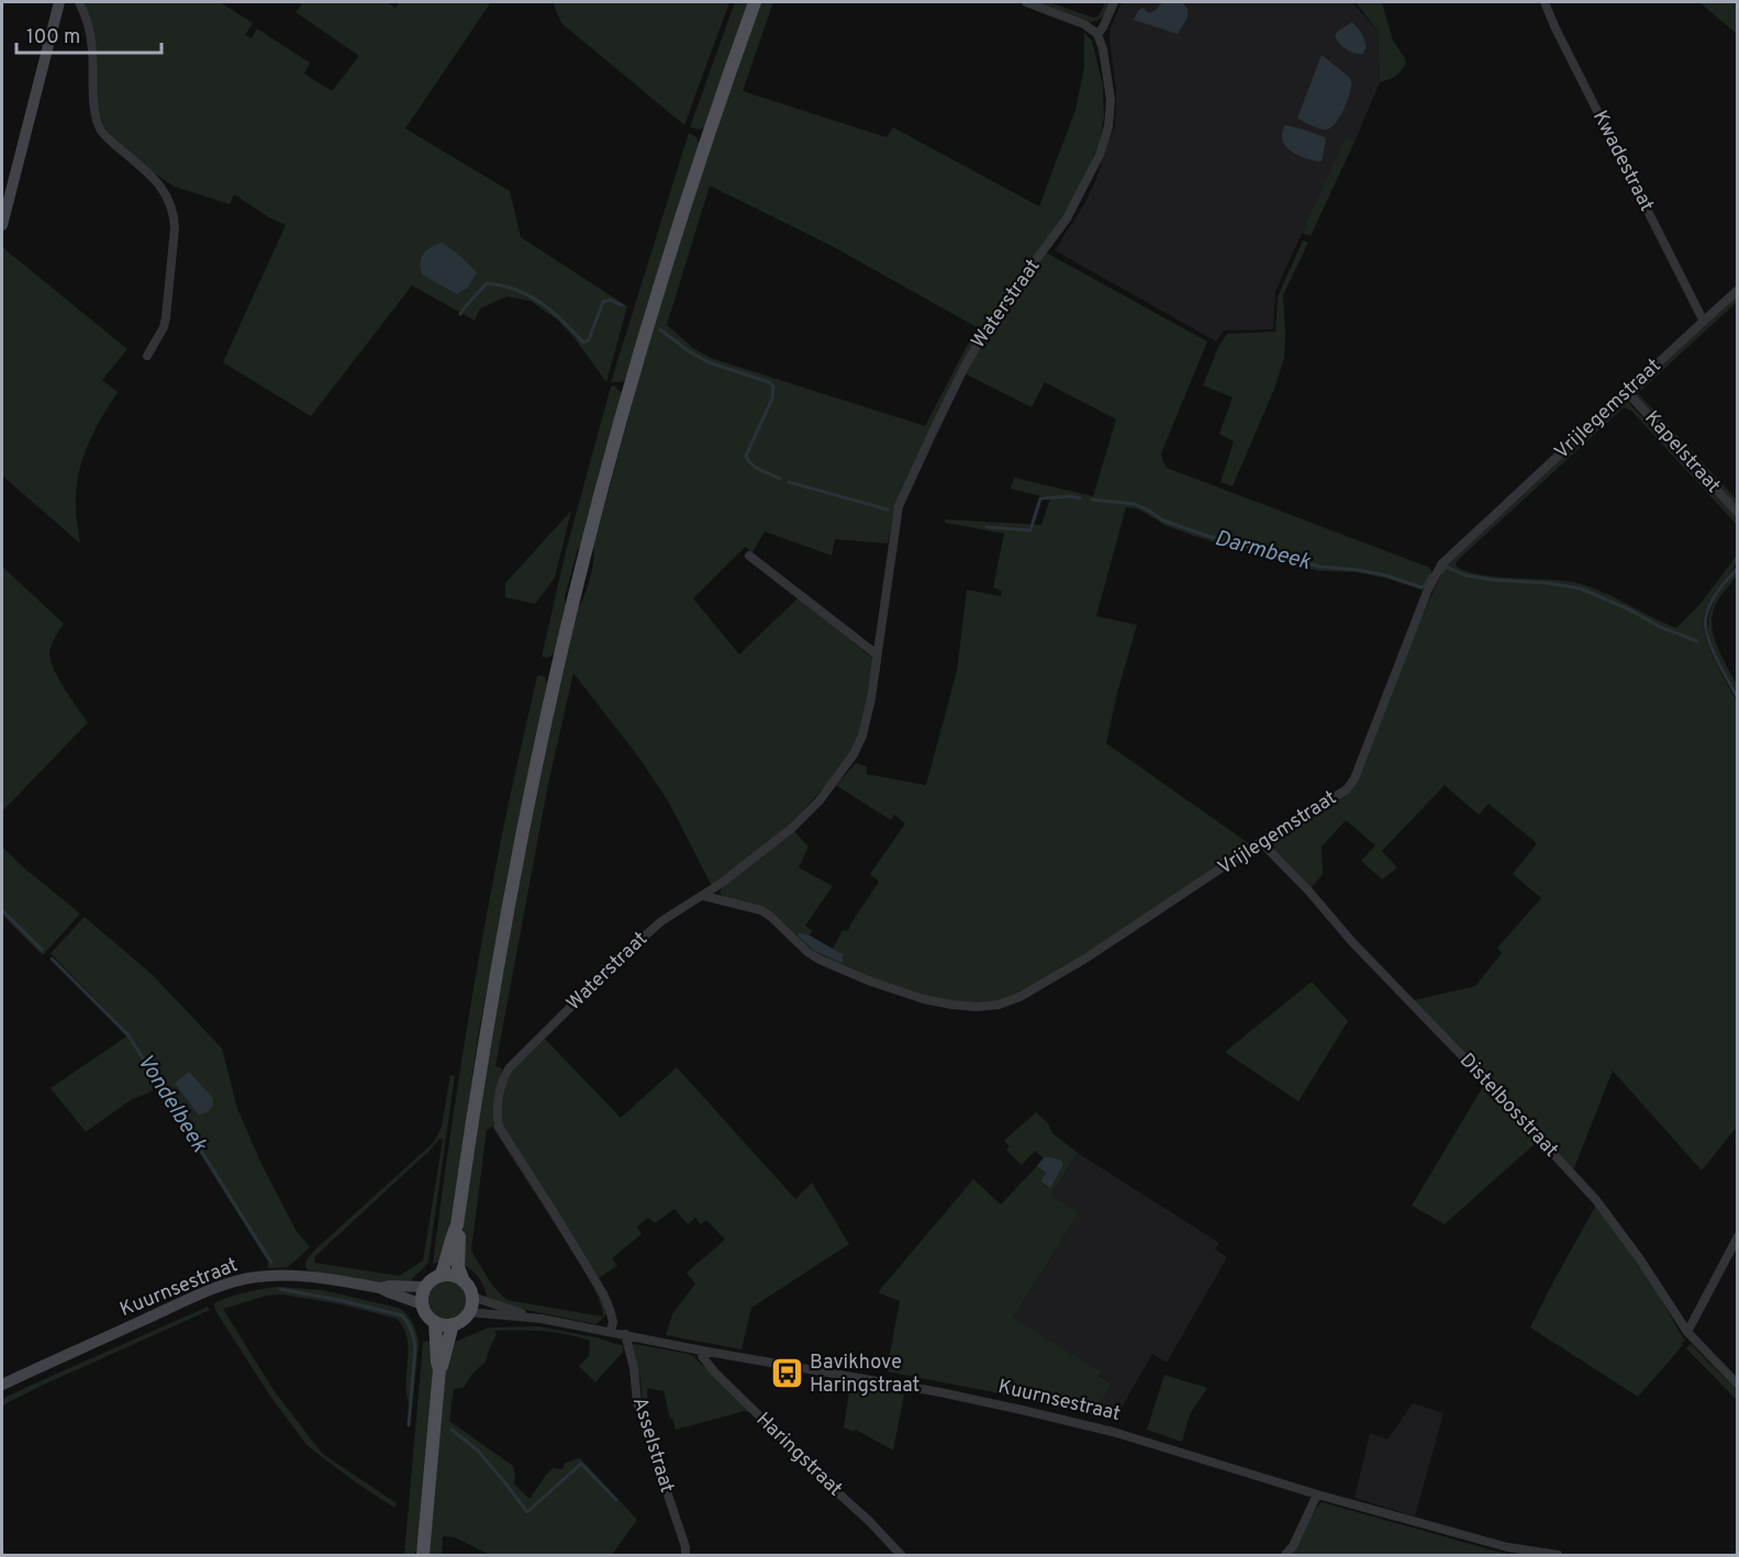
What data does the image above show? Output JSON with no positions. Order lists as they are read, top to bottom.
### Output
{
  "streets": {
    "street": [
      "Kwadestraat",
      "Waterstraat",
      "Vrijlegemstraat",
      "Kapelstraat",
      "Distelbosstraat",
      "Kuurnsestraat",
      "Asselstraat",
      "Haringstraat"
    ]
  },
  "crossings": [
    ["Kwadestraat", "Vrijlegemstraat"],
    ["Waterstraat", "Vrijlegemstraat"],
    ["Waterstraat", "Kuurnsestraat"],
    ["Vrijlegemstraat", "Kapelstraat"],
    ["Vrijlegemstraat", "Distelbosstraat"],
    ["Kuurnsestraat", "Asselstraat"],
    ["Kuurnsestraat", "Haringstraat"]
  ],
  "water": ["Darmbeek", "Vondelbeek"],
  "places": {
    "bus stop": ["Bavikhove Haringstraat"]
  },
  "scale_bar": "100 m"
}
